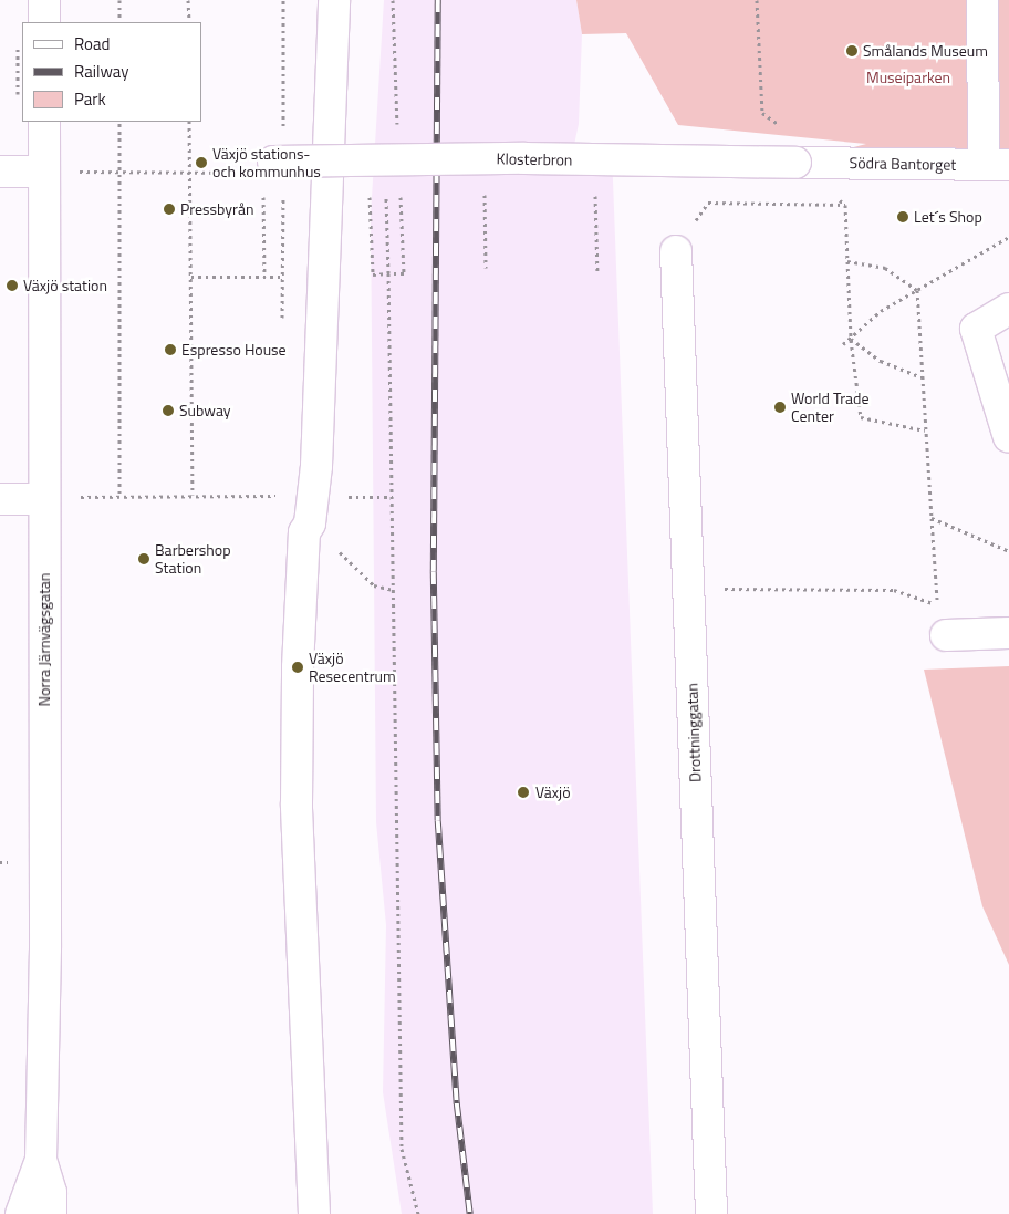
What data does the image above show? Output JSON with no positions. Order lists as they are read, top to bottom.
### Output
{
  "streets": {
    "street": [
      "Klosterbron",
      "Södra Bantorget",
      "Norra Järnvägsgatan",
      "Drottninggatan"
    ]
  },
  "crossings": [
    ["Klosterbron", "Södra Bantorget"]
  ],
  "parks": ["Museiparken"],
  "places": [
    "Smålands Museum",
    "Växjö stations- och kommunhus",
    "Pressbyrån",
    "Let´s Shop",
    "Växjö station",
    "Espresso House",
    "World Trade Center",
    "Subway",
    "Barbershop Station",
    "Växjö Resecentrum",
    "Växjö"
  ],
  "legend": ["Road", "Railway", "Park"]
}
